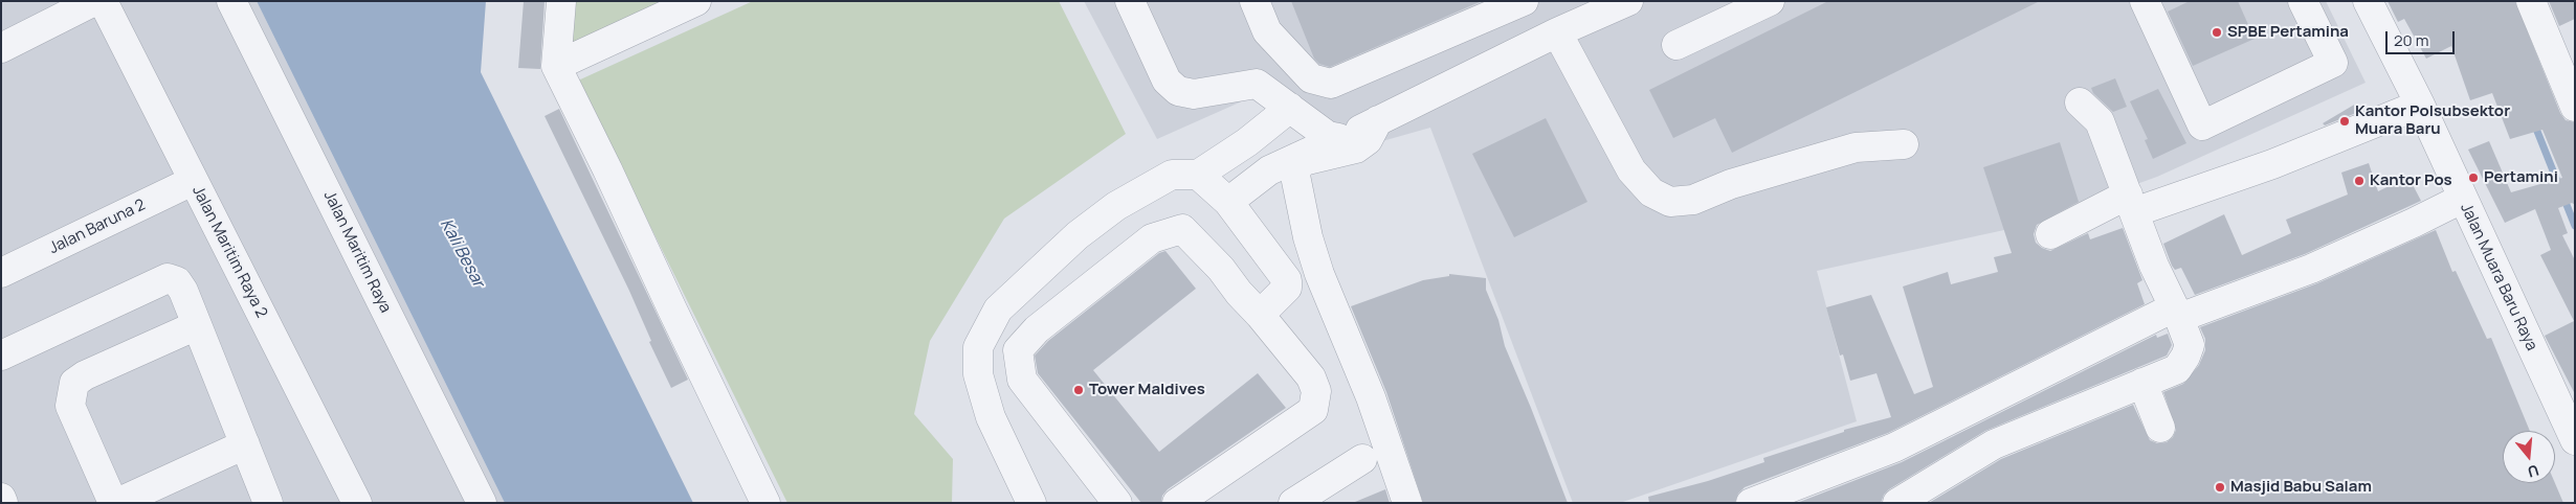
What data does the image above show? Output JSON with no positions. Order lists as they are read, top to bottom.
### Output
{
  "streets": {
    "street": [
      "Jalan Baruna 2",
      "Jalan Maritim Raya 2",
      "Jalan Maritim Raya",
      "Jalan Muara Baru Raya"
    ]
  },
  "crossings": [
    ["Jalan Baruna 2", "Jalan Maritim Raya 2"]
  ],
  "water": ["Kali Besar"],
  "places": [
    "SPBE Pertamina",
    "Kantor Polsubsektor Muara Baru",
    "Pertamini",
    "Kantor Pos",
    "Tower Maldives",
    "Masjid Babu Salam"
  ],
  "scale_bar": "20 m",
  "north": "bottom"
}
